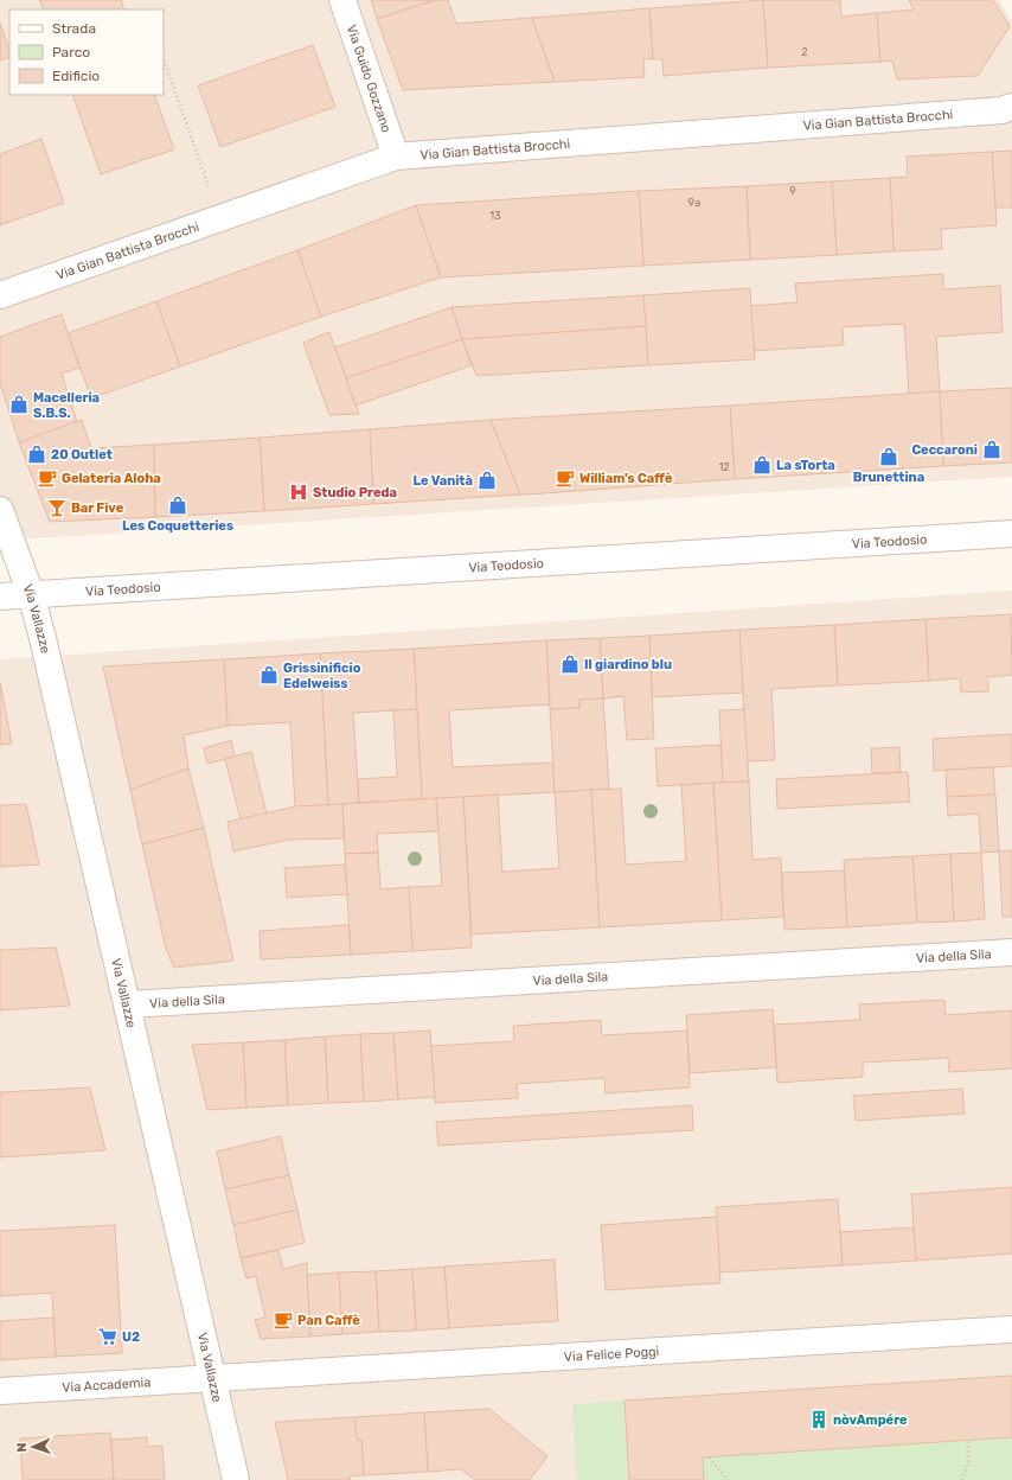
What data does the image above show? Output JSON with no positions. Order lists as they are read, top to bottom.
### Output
{
  "streets": {
    "street": [
      "Via Guido Gozzano",
      "Via Gian Battista Brocchi",
      "Via Teodosio",
      "Via Vallazze",
      "Via della Sila",
      "Via Felice Poggi",
      "Via Accademia"
    ]
  },
  "crossings": [
    ["Via Guido Gozzano", "Via Gian Battista Brocchi"],
    ["Via Teodosio", "Via Vallazze"],
    ["Via Vallazze", "Via della Sila"],
    ["Via Vallazze", "Via Felice Poggi"],
    ["Via Vallazze", "Via Accademia"],
    ["Via Felice Poggi", "Via Accademia"]
  ],
  "places": {
    "shop": [
      "Macelleria S.B.S.",
      "Ceccaroni",
      "20 Outlet",
      "Brunettina",
      "La sTorta",
      "Le Vanità",
      "Les Coquetteries",
      "Il giardino blu",
      "Grissinificio Edelweiss"
    ],
    "cafe": ["Gelateria Aloha", "William's Caffè", "Pan Caffè"],
    "hospital": ["Studio Preda"],
    "bar": ["Bar Five"],
    "supermarket": ["U2"],
    "building": ["nòvAmpére"]
  },
  "house_numbers": [
    "2",
    "9",
    "9a",
    "13",
    "12"
  ],
  "legend": ["Strada", "Parco", "Edificio"],
  "north": "left"
}
